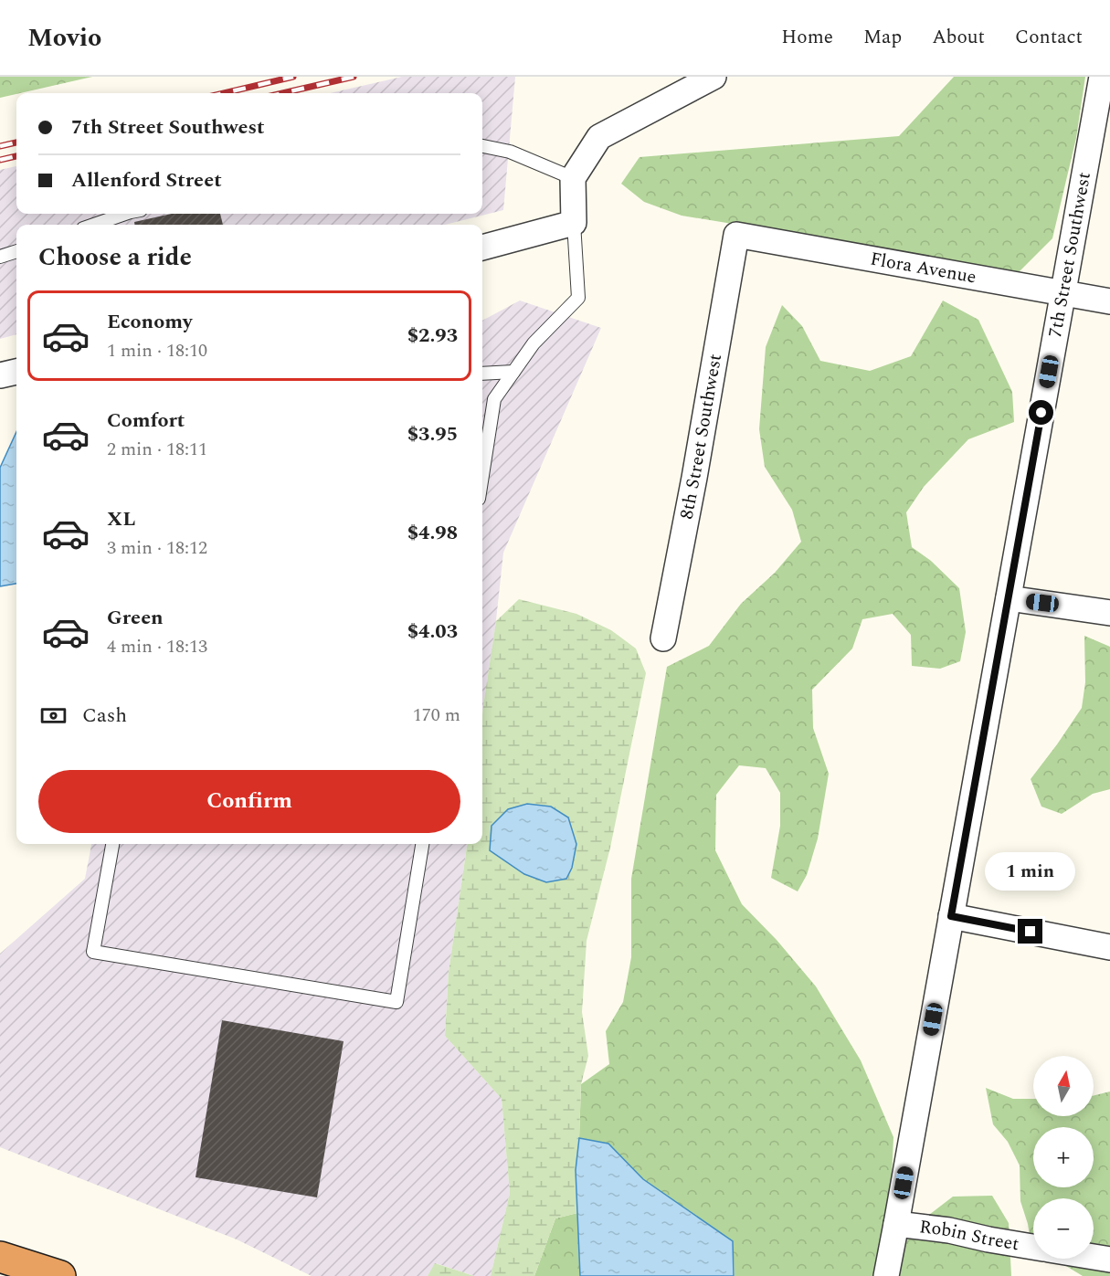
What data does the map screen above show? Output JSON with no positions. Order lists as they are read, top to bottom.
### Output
{
  "streets": {
    "street": [
      "7th Street Southwest",
      "Flora Avenue",
      "8th Street Southwest",
      "Robin Street"
    ]
  },
  "crossings": [
    ["7th Street Southwest", "Flora Avenue"],
    ["7th Street Southwest", "Robin Street"],
    ["Flora Avenue", "8th Street Southwest"]
  ],
  "north": "top",
  "page": {
    "header": "Movio",
    "nav": [
      "Home",
      "Map",
      "About",
      "Contact"
    ],
    "banner": ["7th Street Southwest", "Allenford Street"],
    "heading": "Choose a ride",
    "list": [
      {
        "name": "Economy",
        "note": "1 min · 18:10",
        "value": "$2.93"
      },
      {
        "name": "Comfort",
        "note": "2 min · 18:11",
        "value": "$3.95"
      },
      {
        "name": "XL",
        "note": "3 min · 18:12",
        "value": "$4.98"
      },
      {
        "name": "Green",
        "note": "4 min · 18:13",
        "value": "$4.03"
      }
    ],
    "pay": ["Cash", "170 m"],
    "buttons": "Confirm",
    "bubble": "1 min",
    "map_buttons": ["+", "−"]
  }
}
